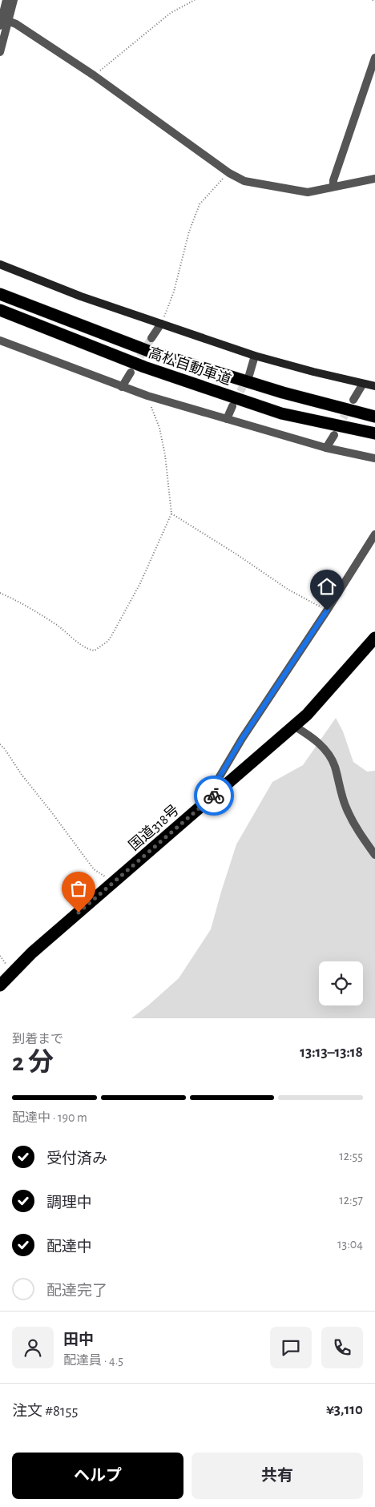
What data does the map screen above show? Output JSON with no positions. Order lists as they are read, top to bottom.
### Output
{
  "streets": {
    "highway": ["高松自動車道", "国道318号"]
  },
  "page": {
    "heading": ["2 分", "到着まで", "13:13–13:18"],
    "panel": [
      "田中",
      "配達員 · 4.5",
      "注文 #8155",
      "¥3,110"
    ],
    "bar": "配達中 · 190 m",
    "list": [
      ["受付済み", "12:55"],
      ["調理中", "12:57"],
      ["配達中", "13:04"],
      "配達完了"
    ],
    "buttons": ["ヘルプ", "共有"]
  }
}
